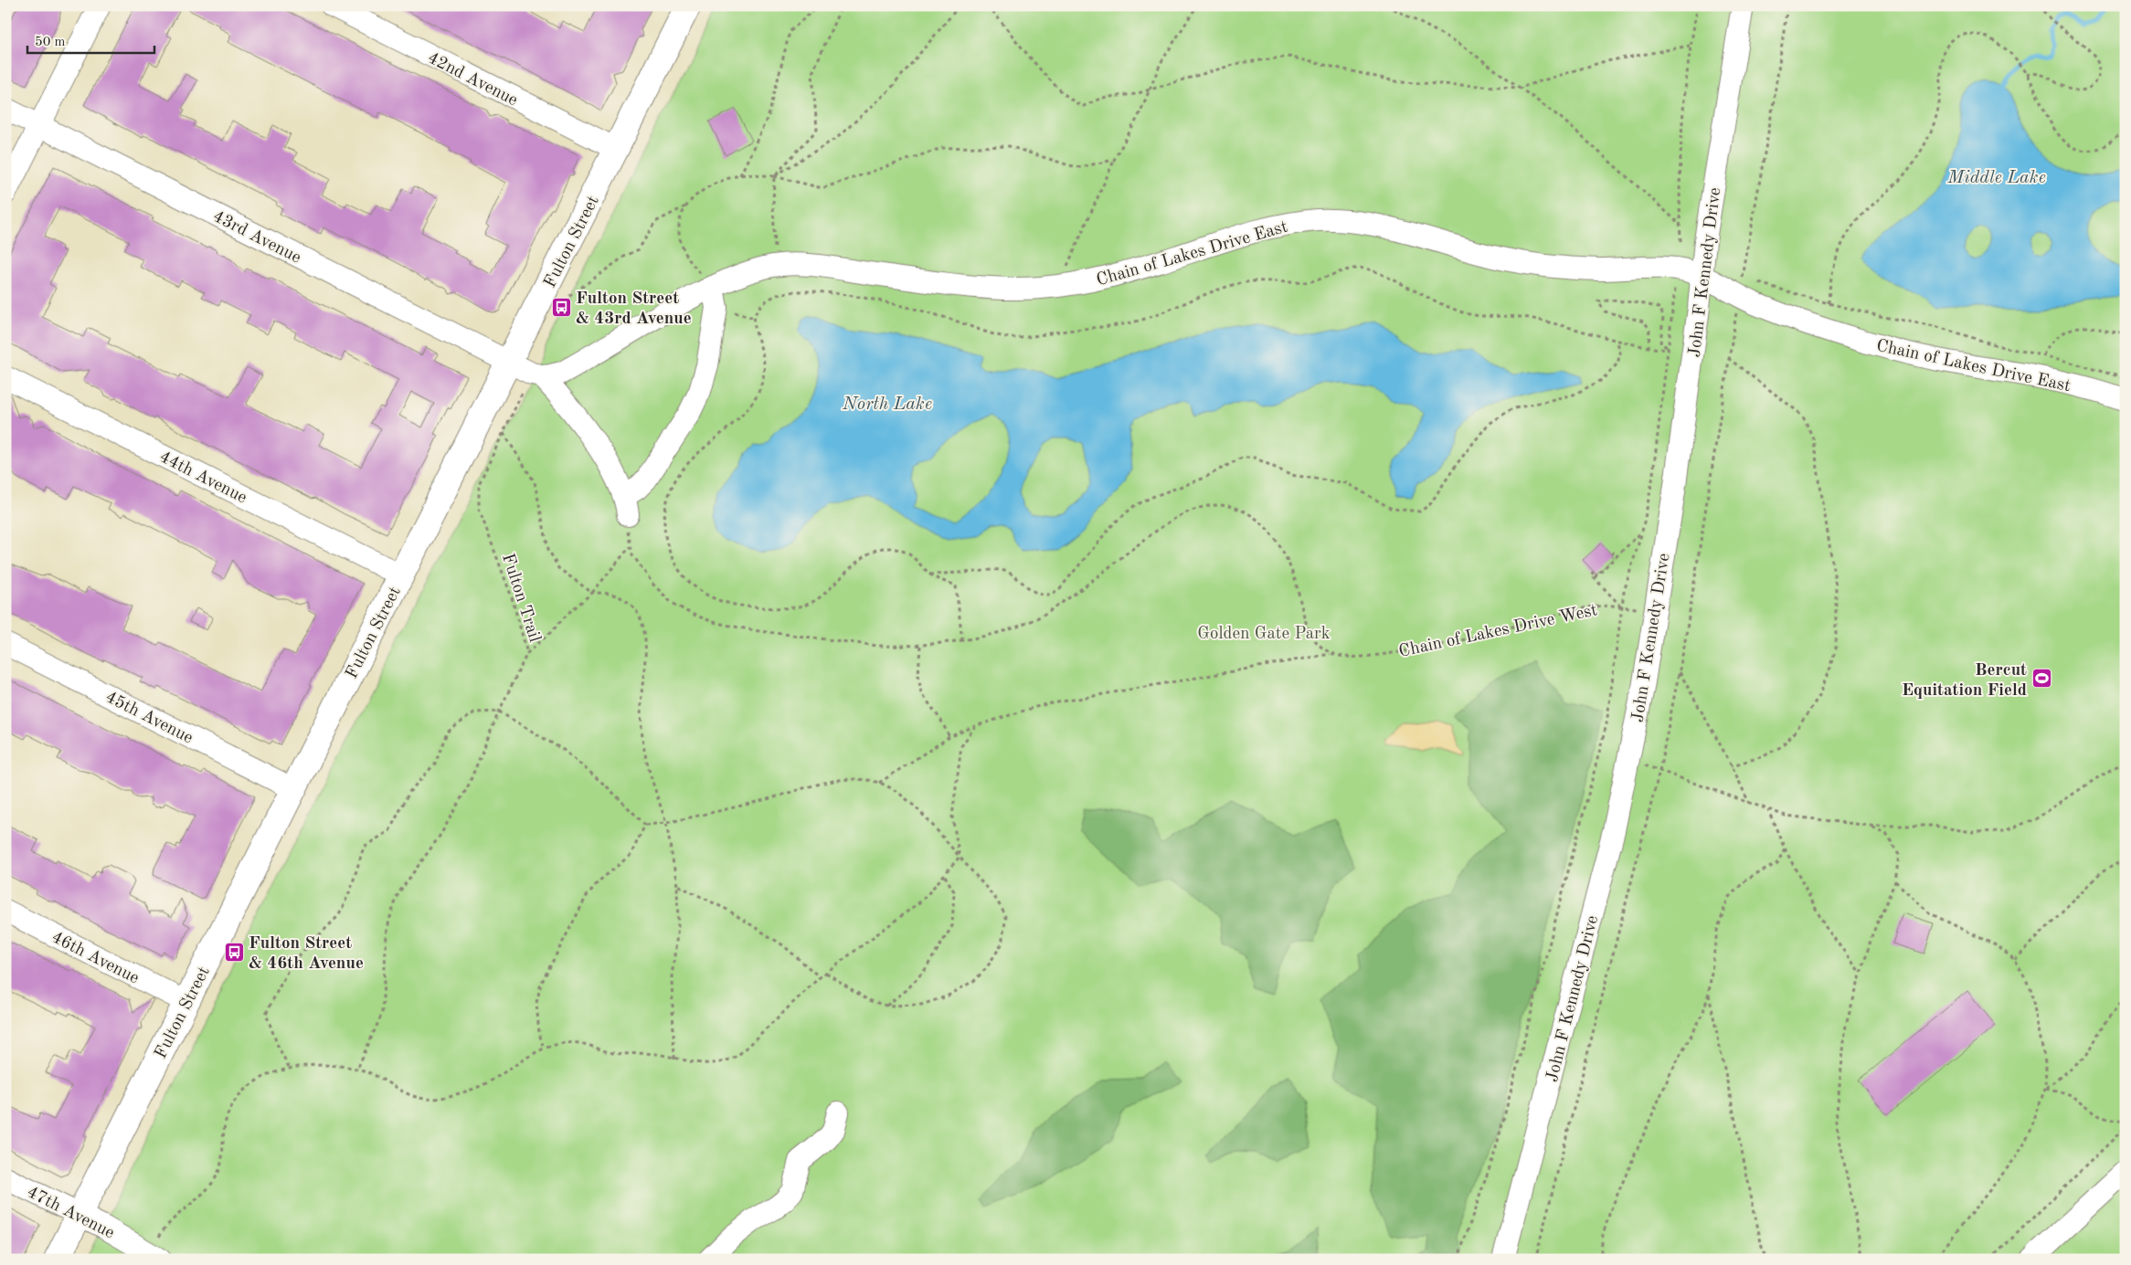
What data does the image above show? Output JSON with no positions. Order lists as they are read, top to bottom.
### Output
{
  "streets": {
    "main road": ["Fulton Street"],
    "street": [
      "42nd Avenue",
      "43rd Avenue",
      "Chain of Lakes Drive East",
      "John F Kennedy Drive",
      "44th Avenue",
      "45th Avenue",
      "46th Avenue",
      "47th Avenue"
    ],
    "path": ["Fulton Trail", "Chain of Lakes Drive West"]
  },
  "crossings": [
    ["42nd Avenue", "Fulton Street"],
    ["43rd Avenue", "Fulton Street"],
    ["Fulton Street", "44th Avenue"],
    ["Fulton Street", "45th Avenue"],
    ["Fulton Street", "46th Avenue"],
    ["Fulton Street", "47th Avenue"],
    ["Chain of Lakes Drive East", "John F Kennedy Drive"],
    ["John F Kennedy Drive", "Chain of Lakes Drive West"]
  ],
  "water": ["Middle Lake", "North Lake"],
  "parks": ["Golden Gate Park"],
  "places": {
    "bus stop": ["Fulton Street & 43rd Avenue", "Fulton Street & 46th Avenue"],
    "sports": ["Bercut Equitation Field"]
  },
  "scale_bar": "50 m"
}
